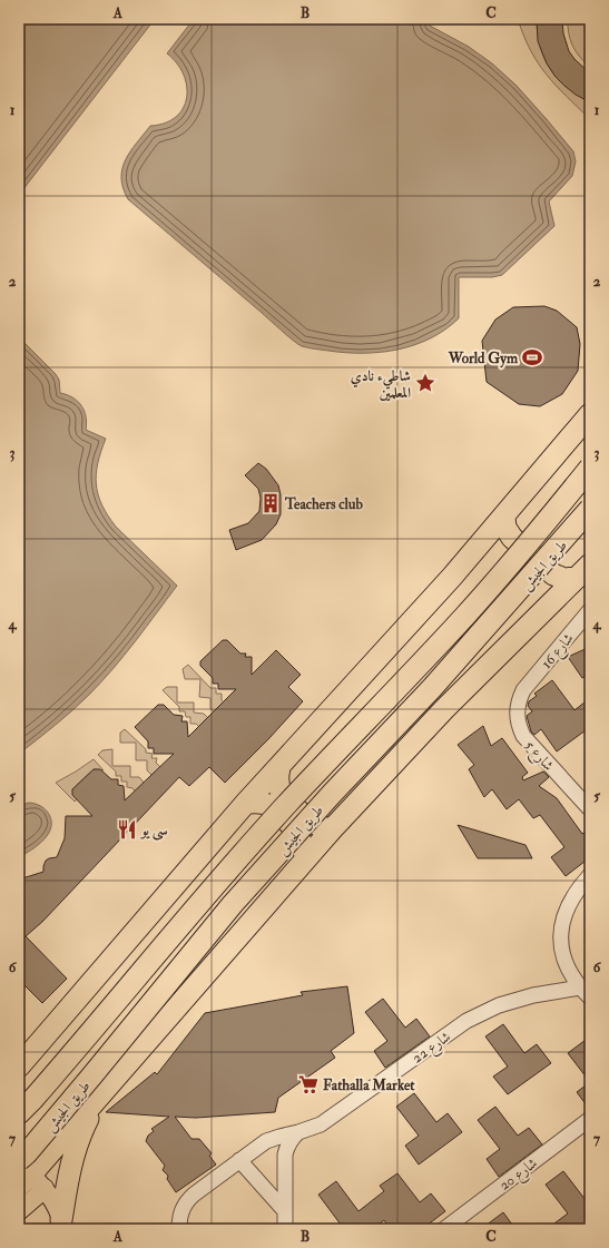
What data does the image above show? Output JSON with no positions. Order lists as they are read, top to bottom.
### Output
{
  "streets": {
    "highway": ["طريق الجيش"],
    "street": [
      "شارع 16",
      "شارع 5",
      "شارع 22",
      "شارع 20"
    ]
  },
  "crossings": [
    ["شارع 16", "شارع 5"]
  ],
  "places": {
    "sports": ["World Gym"],
    "place": ["شاطيء نادي المعلمين"],
    "building": ["Teachers club"],
    "restaurant": ["سى يو"],
    "supermarket": ["Fathalla Market"]
  },
  "grid": {
    "columns": ["A", "B", "C"],
    "rows": [
      "1",
      "2",
      "3",
      "4",
      "5",
      "6",
      "7"
    ]
  }
}
